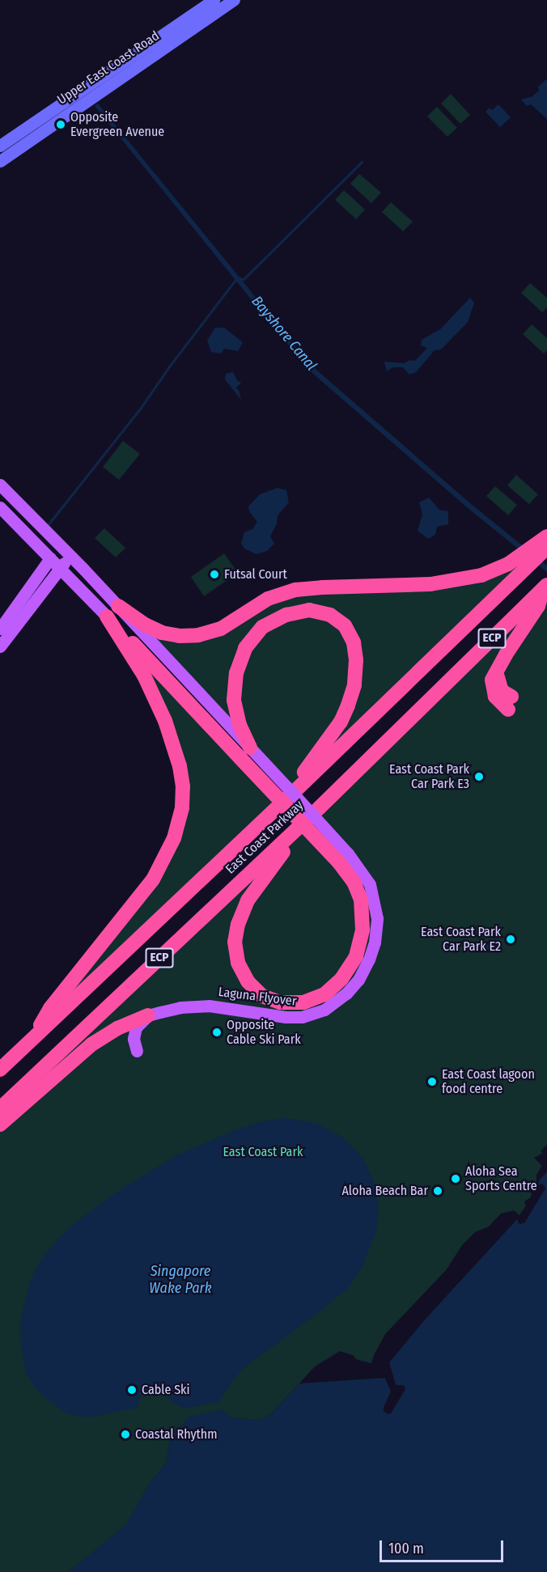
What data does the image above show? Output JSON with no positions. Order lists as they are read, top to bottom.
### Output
{
  "streets": {
    "highway": ["ECP", "East Coast Parkway"],
    "main road": ["Upper East Coast Road", "Laguna Flyover"]
  },
  "water": ["Bayshore Canal", "Singapore Wake Park"],
  "parks": ["East Coast Park"],
  "places": [
    "Opposite Evergreen Avenue",
    "Futsal Court",
    "East Coast Park Car Park E3",
    "East Coast Park Car Park E2",
    "Opposite Cable Ski Park",
    "East Coast lagoon food centre",
    "Aloha Sea Sports Centre",
    "Aloha Beach Bar",
    "Cable Ski",
    "Coastal Rhythm"
  ],
  "scale_bar": "100 m"
}
